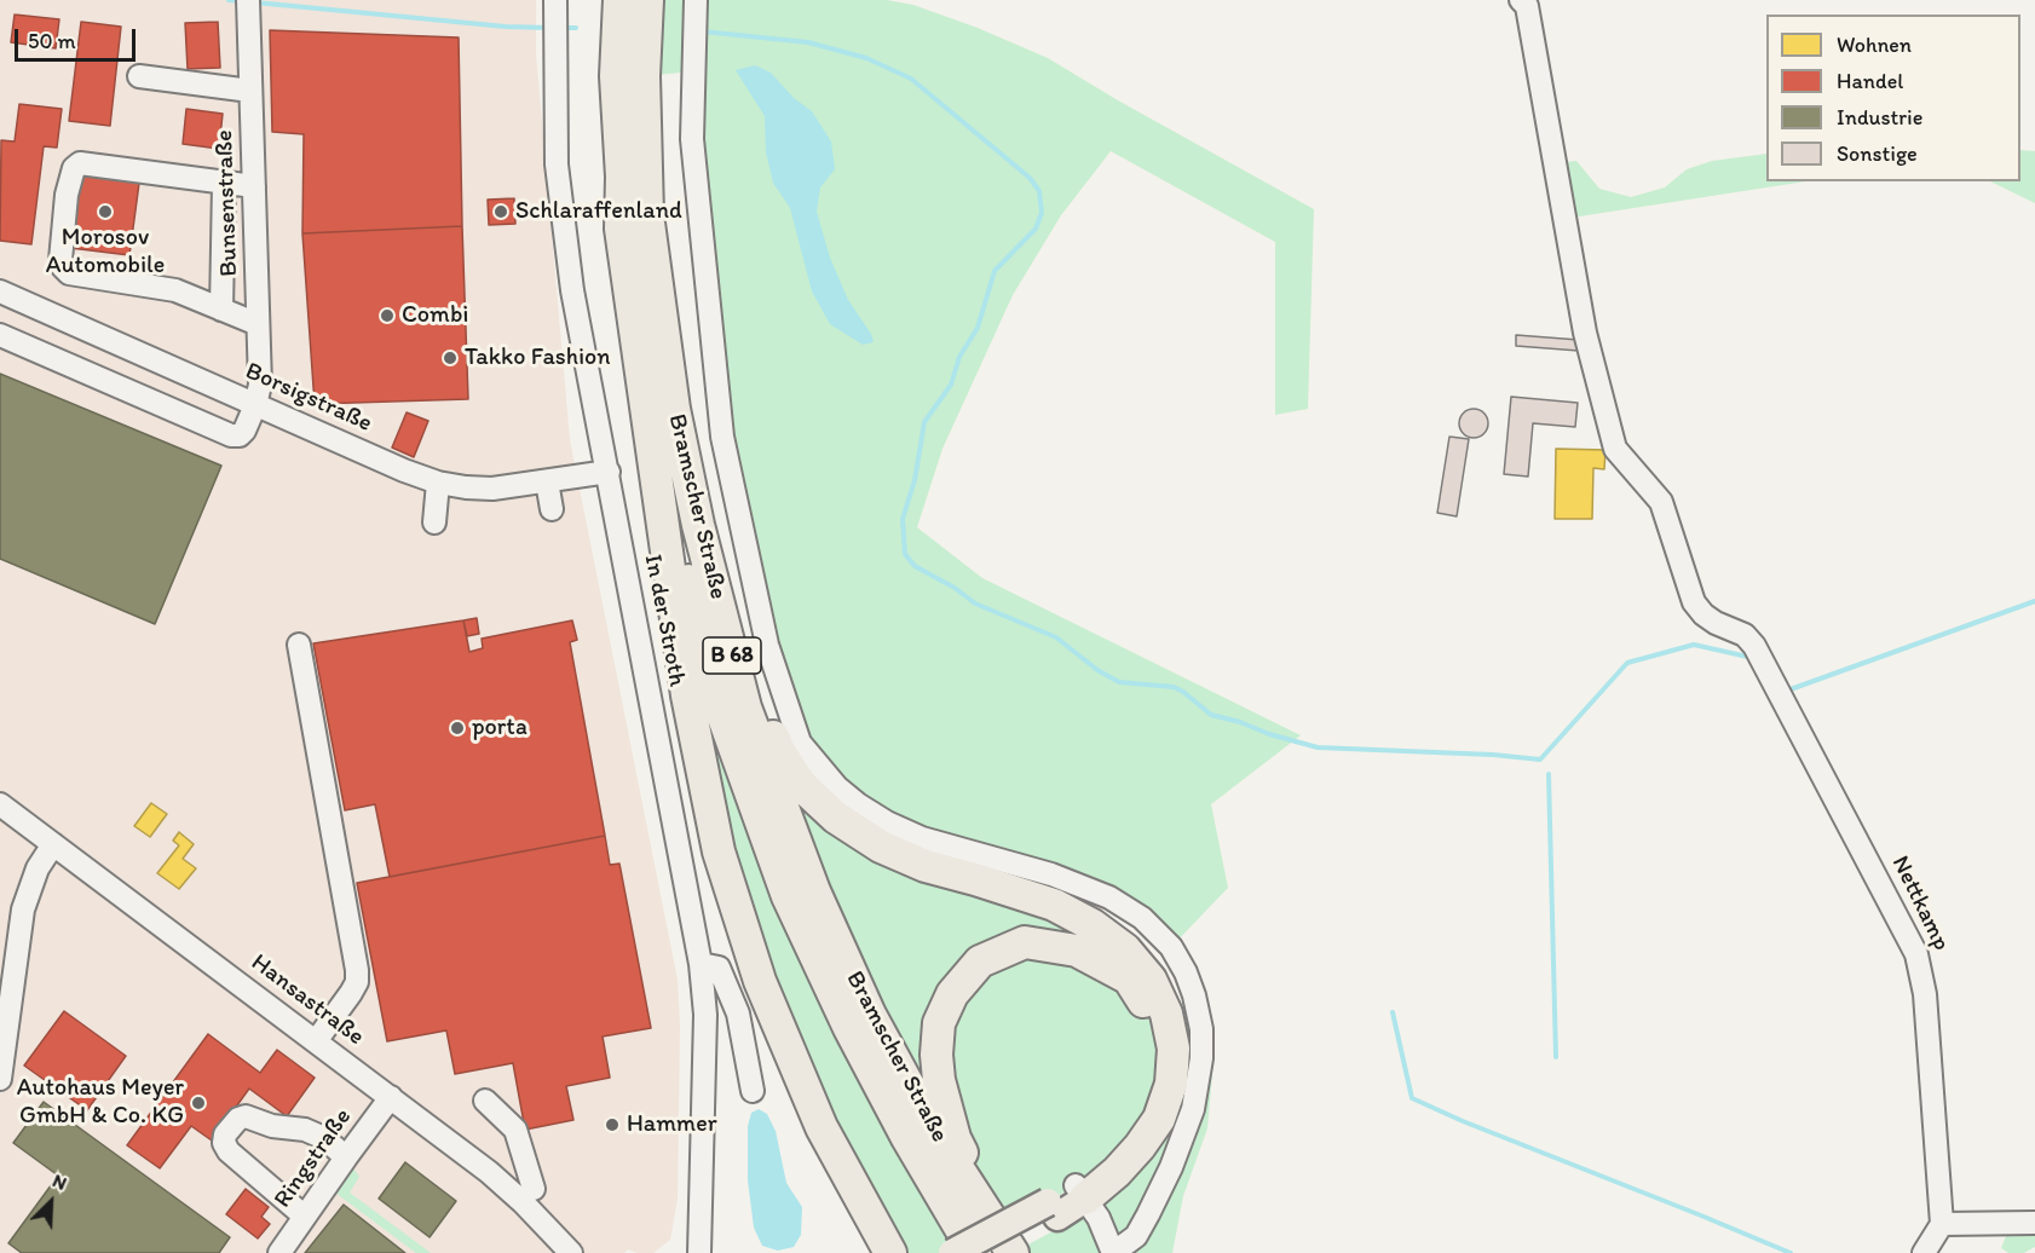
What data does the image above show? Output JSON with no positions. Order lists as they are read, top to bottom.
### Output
{
  "streets": {
    "highway": ["Bramscher Straße", "B 68"],
    "street": [
      "Bunsenstraße",
      "Borsigstraße",
      "In der Stroth",
      "Nettkamp",
      "Hansastraße",
      "Ringstraße"
    ]
  },
  "crossings": [
    ["Bunsenstraße", "Borsigstraße"],
    ["Borsigstraße", "In der Stroth"],
    ["Hansastraße", "Ringstraße"]
  ],
  "places": [
    "Morosov Automobile",
    "Schlaraffenland",
    "Combi",
    "Takko Fashion",
    "porta",
    "Autohaus Meyer GmbH & Co. KG",
    "Hammer"
  ],
  "legend": [
    "Wohnen",
    "Handel",
    "Industrie",
    "Sonstige"
  ],
  "scale_bar": "50 m",
  "north": "top right"
}
